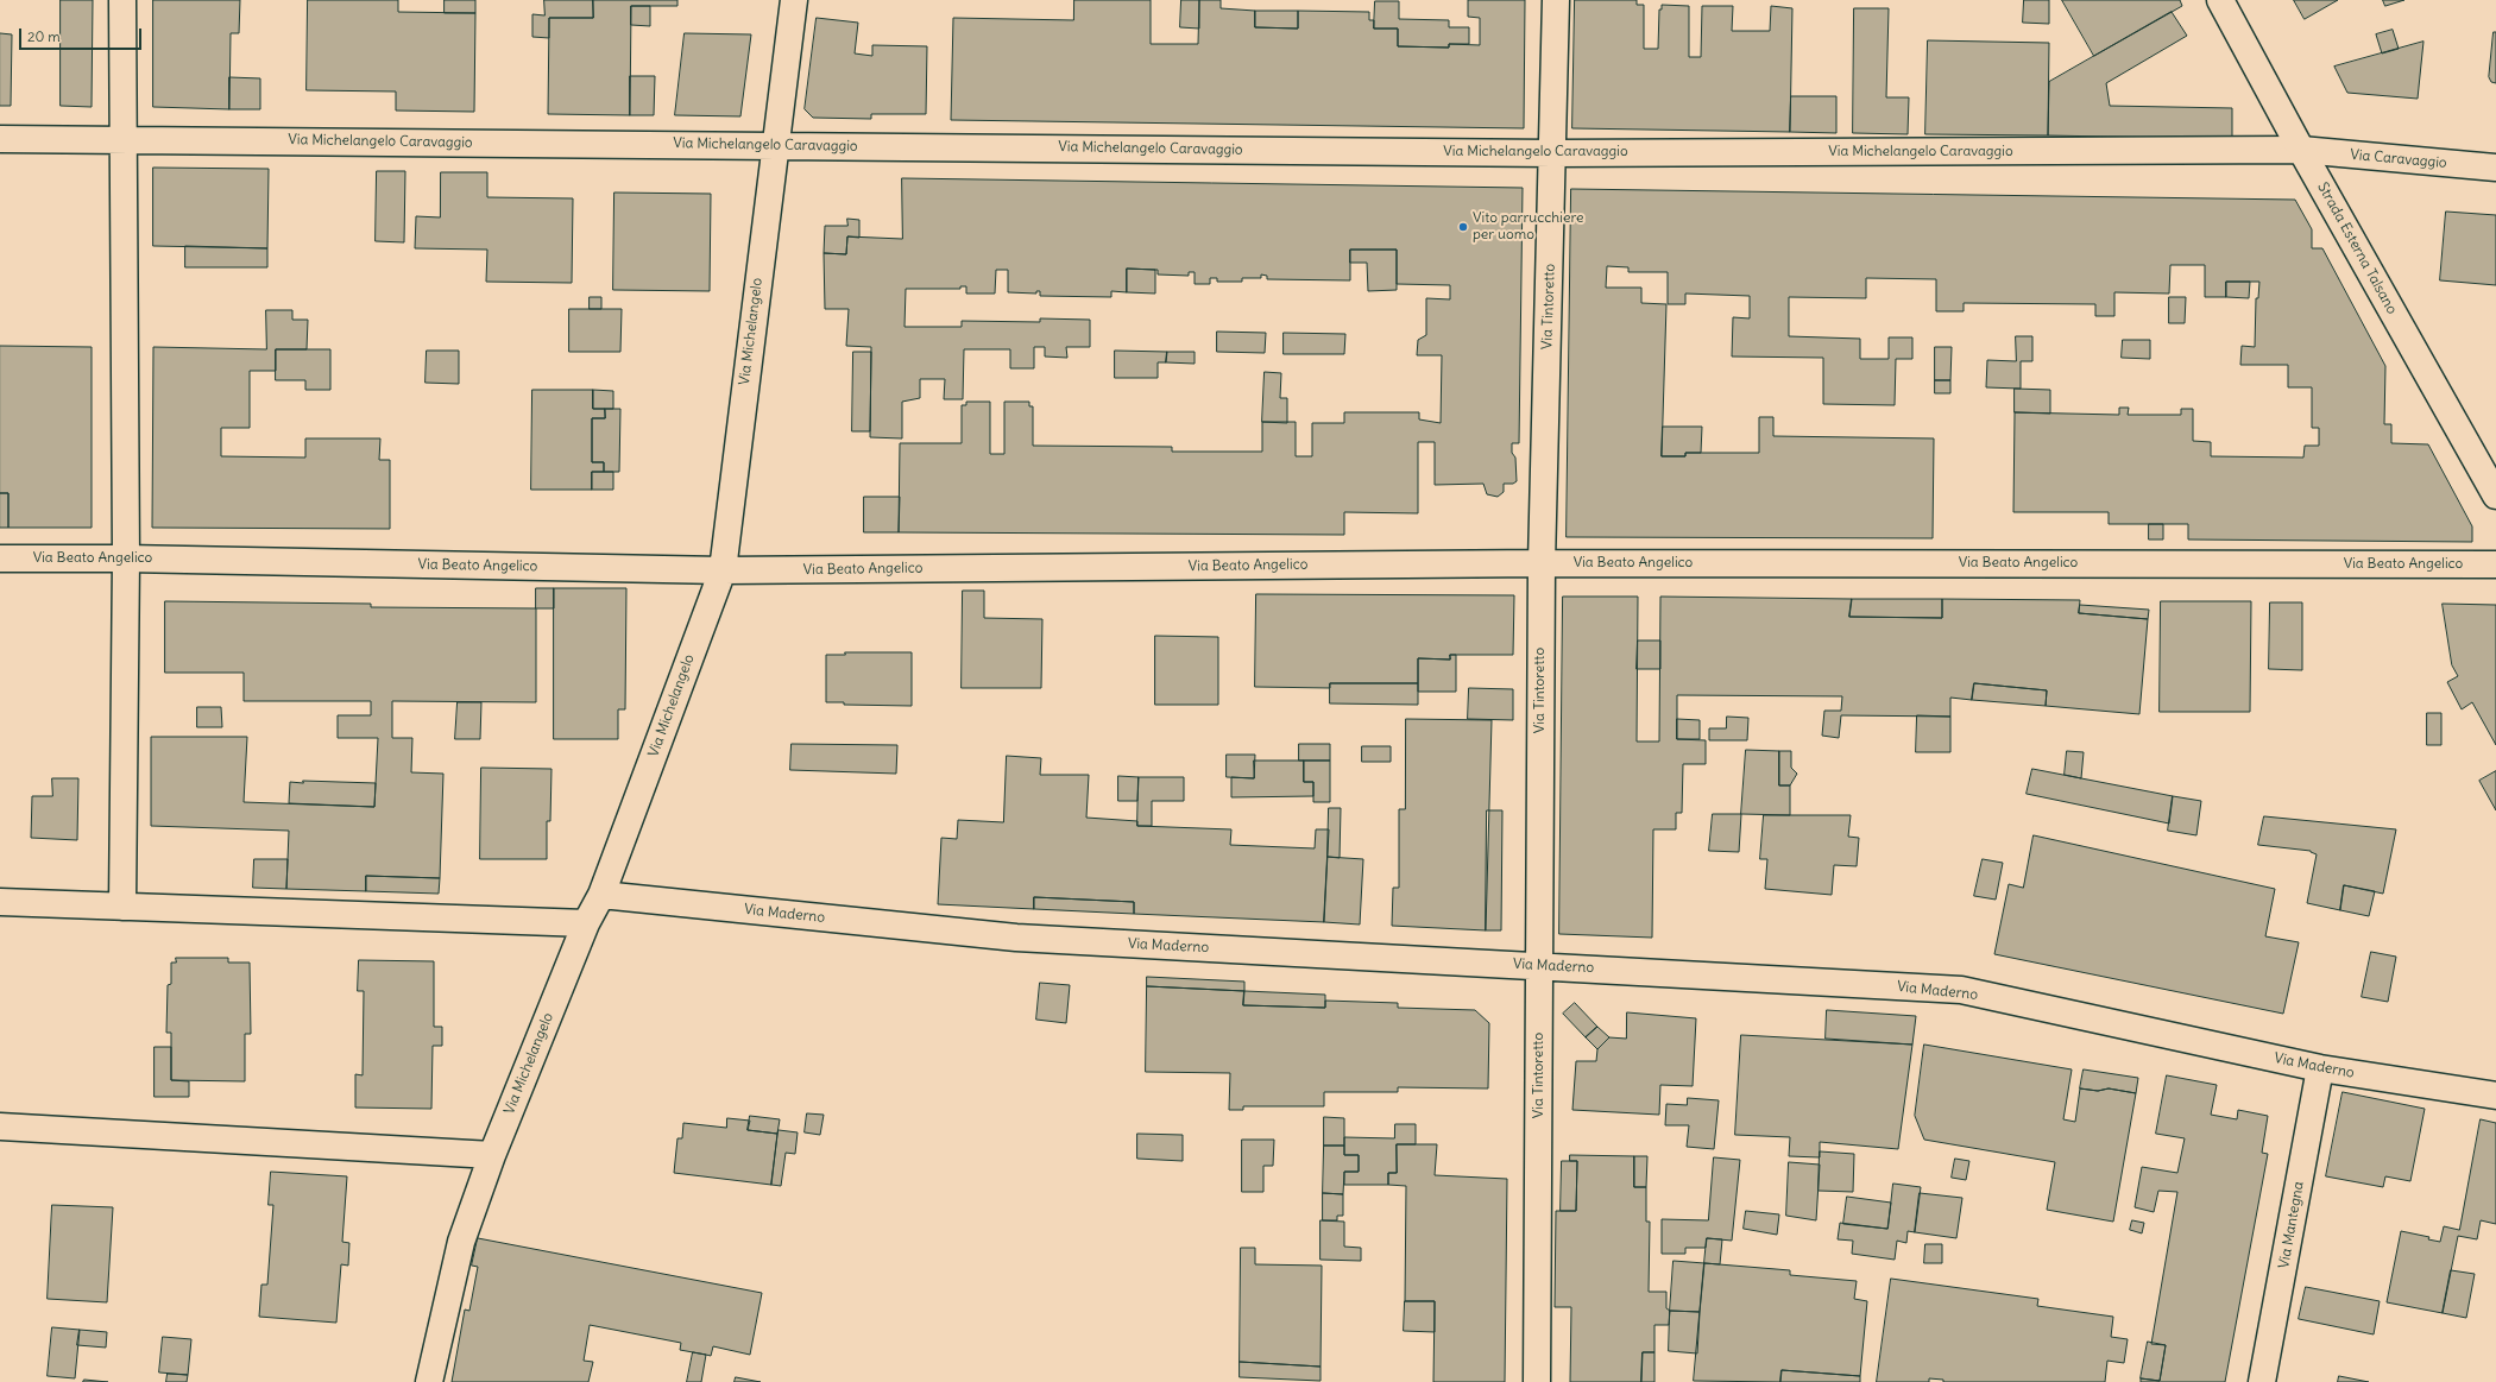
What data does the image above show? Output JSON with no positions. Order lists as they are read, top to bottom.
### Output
{
  "streets": {
    "street": [
      "Via Michelangelo Caravaggio",
      "Via Caravaggio",
      "Strada Esterna Talsano",
      "Via Tintoretto",
      "Via Michelangelo",
      "Via Beato Angelico",
      "Via Maderno",
      "Via Mantegna"
    ]
  },
  "crossings": [
    ["Via Michelangelo Caravaggio", "Via Caravaggio"],
    ["Via Michelangelo Caravaggio", "Strada Esterna Talsano"],
    ["Via Michelangelo Caravaggio", "Via Tintoretto"],
    ["Via Michelangelo Caravaggio", "Via Michelangelo"],
    ["Via Caravaggio", "Strada Esterna Talsano"],
    ["Via Tintoretto", "Via Beato Angelico"],
    ["Via Tintoretto", "Via Maderno"],
    ["Via Michelangelo", "Via Beato Angelico"],
    ["Via Michelangelo", "Via Maderno"],
    ["Via Maderno", "Via Mantegna"]
  ],
  "places": ["Vito parrucchiere per uomo"],
  "scale_bar": "20 m"
}
